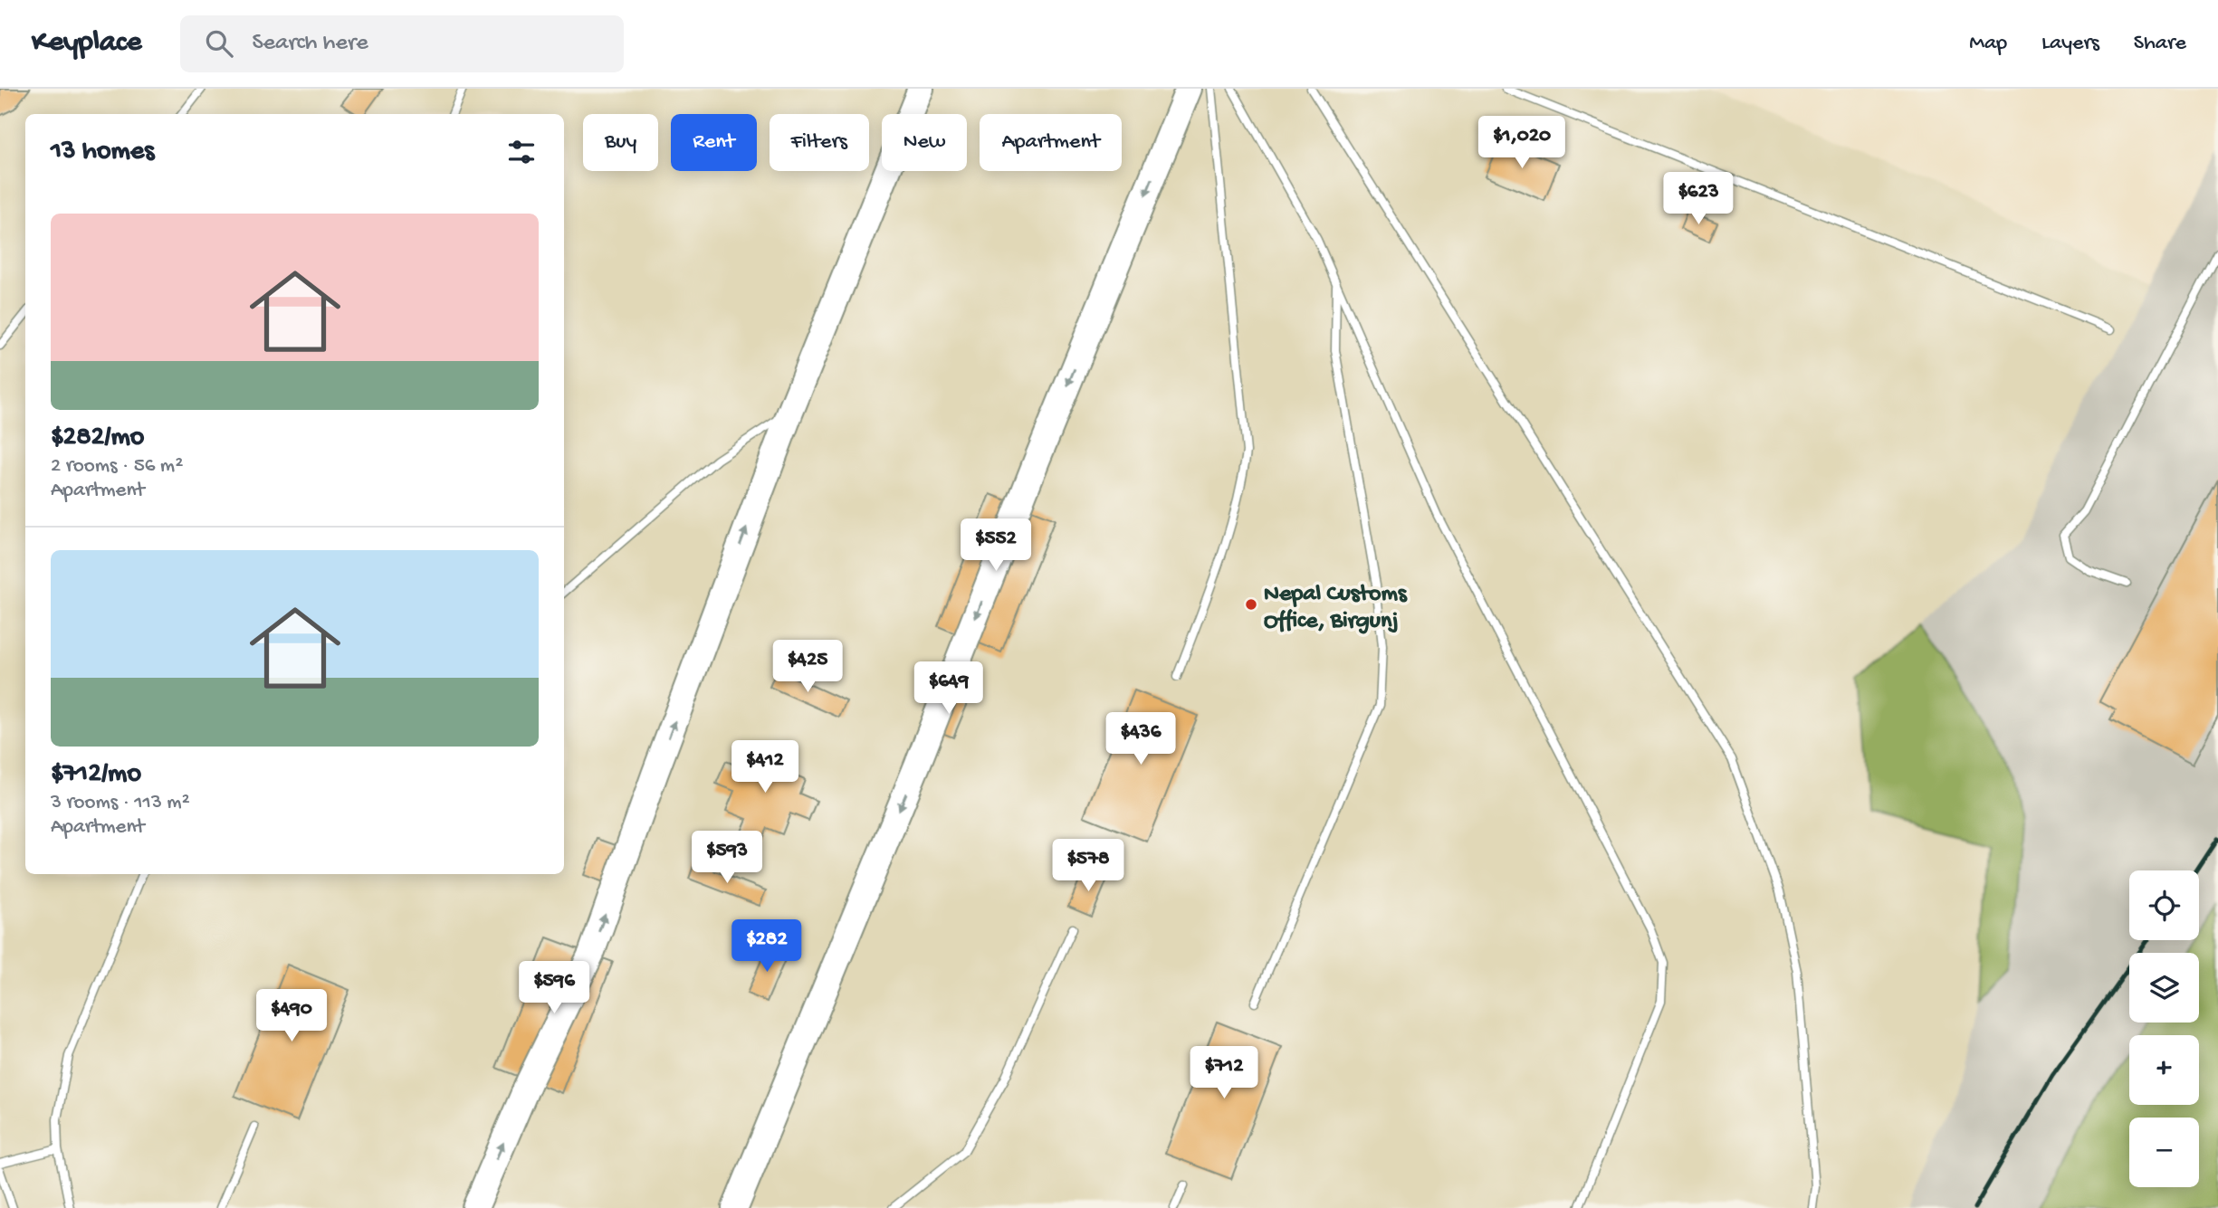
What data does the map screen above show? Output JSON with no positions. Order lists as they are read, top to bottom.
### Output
{
  "places": ["Nepal Customs Office, Birgunj"],
  "page": {
    "header": "Keyplace",
    "search": "Search here",
    "nav": ["Map", "Layers", "Share"],
    "chip": [
      "Buy",
      "Rent",
      "Filters",
      "New",
      "Apartment"
    ],
    "heading": "13 homes",
    "price": [
      "$1,020",
      "$623",
      "$552",
      "$425",
      "$649",
      "$436",
      "$412",
      "$593",
      "$578",
      "$282",
      "$596",
      "$490",
      "$712"
    ],
    "list": [
      {
        "name": "$282/mo",
        "note": "2 rooms · 56 m² · Apartment"
      },
      {
        "name": "$712/mo",
        "note": "3 rooms · 113 m² · Apartment"
      }
    ],
    "map_buttons": ["+", "−"]
  }
}
